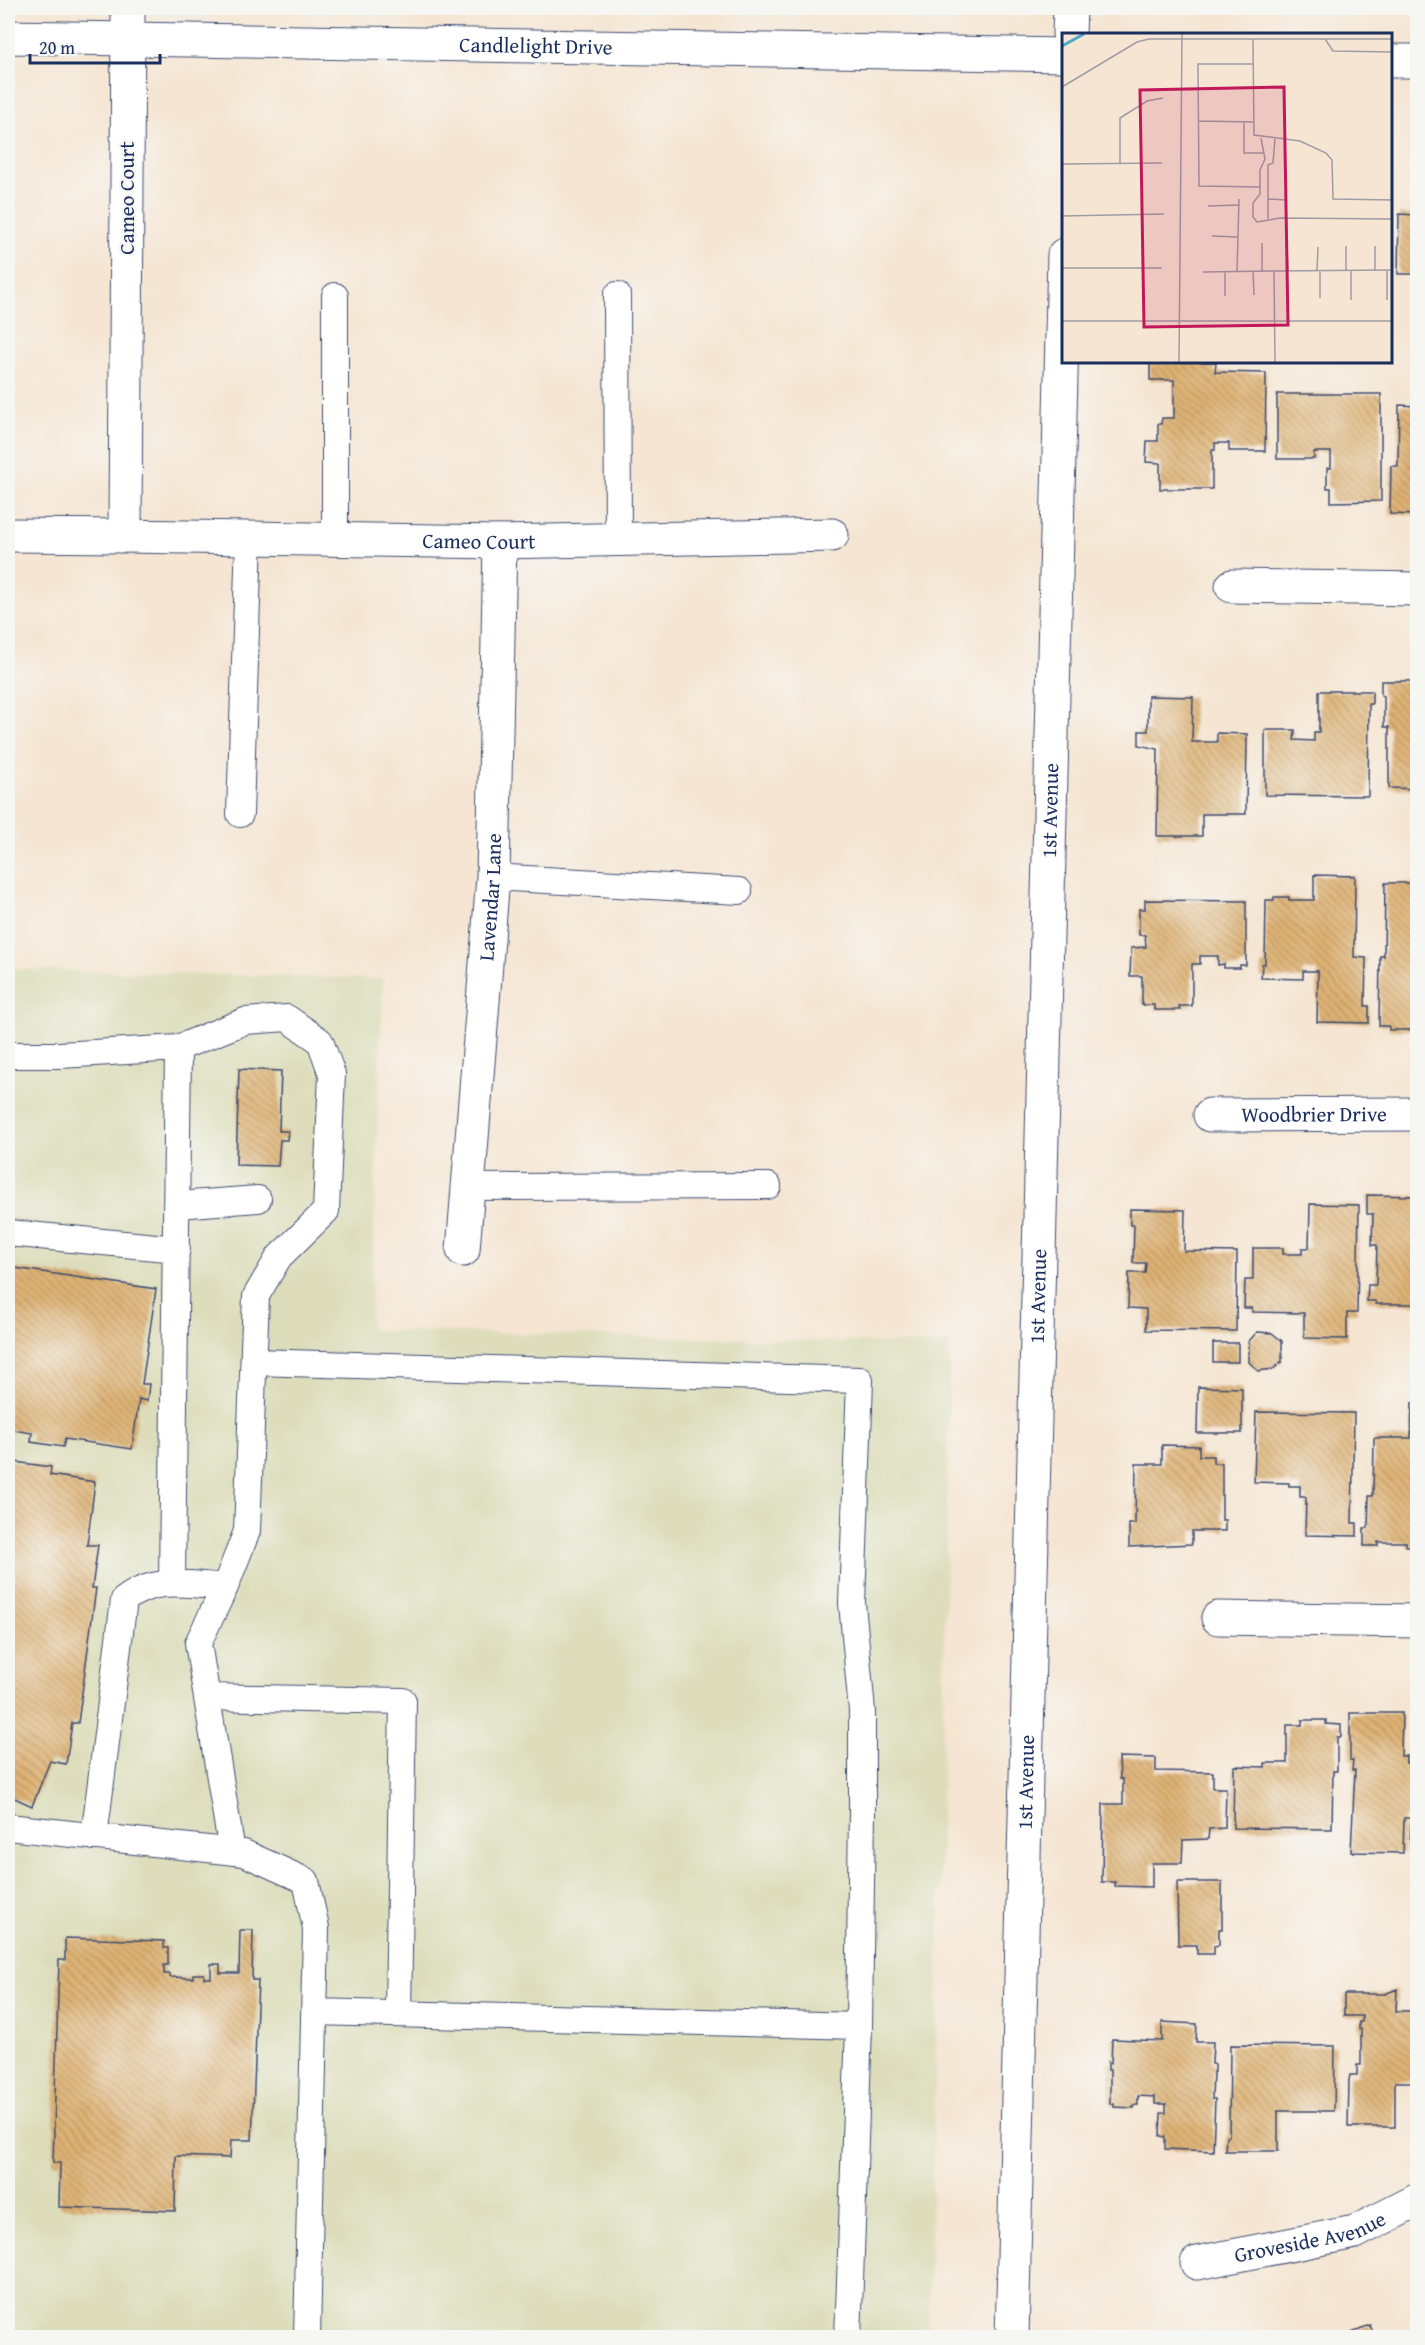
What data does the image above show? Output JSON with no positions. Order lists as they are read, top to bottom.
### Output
{
  "streets": {
    "street": [
      "Candlelight Drive",
      "Cameo Court",
      "1st Avenue",
      "Lavendar Lane",
      "Woodbrier Drive",
      "Groveside Avenue"
    ]
  },
  "crossings": [
    ["Candlelight Drive", "Cameo Court"],
    ["Cameo Court", "Lavendar Lane"]
  ],
  "scale_bar": "20 m"
}
